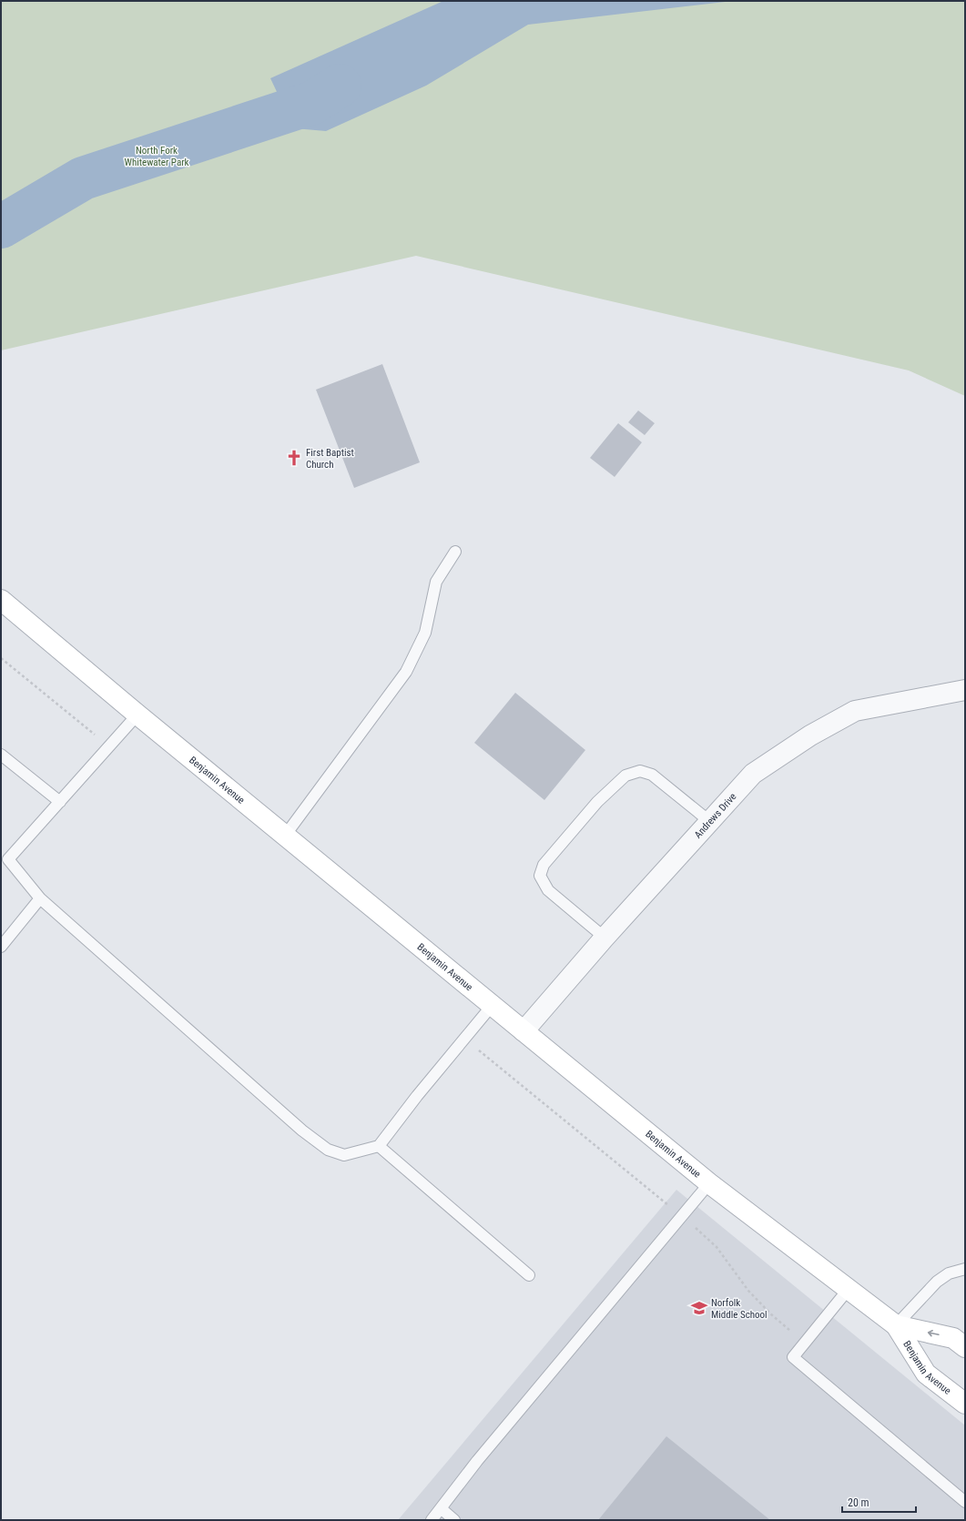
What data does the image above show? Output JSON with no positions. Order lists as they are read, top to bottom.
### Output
{
  "streets": {
    "main road": ["Benjamin Avenue"],
    "street": ["Andrews Drive"]
  },
  "crossings": [
    ["Benjamin Avenue", "Andrews Drive"]
  ],
  "parks": ["North Fork Whitewater Park"],
  "places": {
    "church": ["First Baptist Church"],
    "school or university": ["Norfolk Middle School"]
  },
  "scale_bar": "20 m"
}
